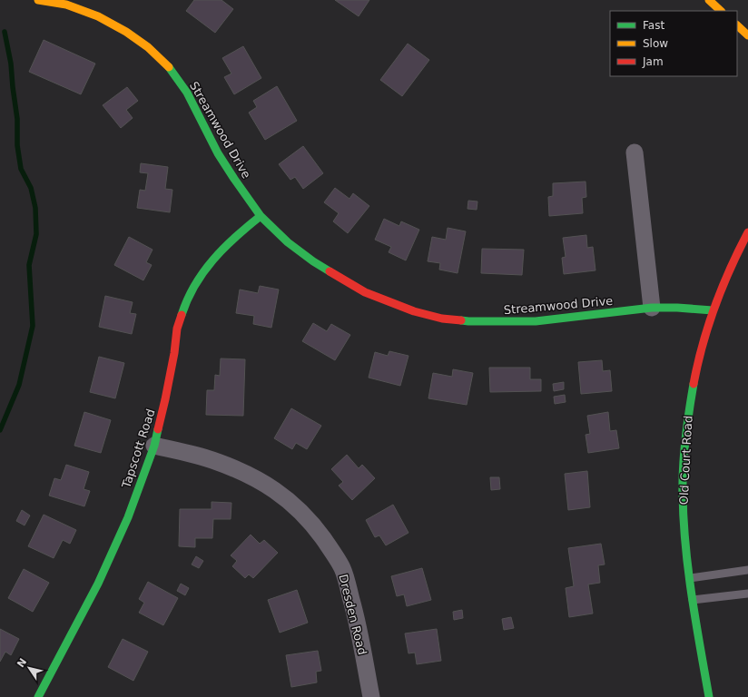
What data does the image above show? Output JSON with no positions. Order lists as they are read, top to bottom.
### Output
{
  "streets": {
    "main road": ["Streamwood Drive", "Tapscott Road", "Old Court Road"],
    "street": ["Dresden Road"]
  },
  "crossings": [
    ["Streamwood Drive", "Tapscott Road"],
    ["Streamwood Drive", "Old Court Road"],
    ["Tapscott Road", "Dresden Road"]
  ],
  "legend": ["Fast", "Slow", "Jam"],
  "north": "top left"
}
